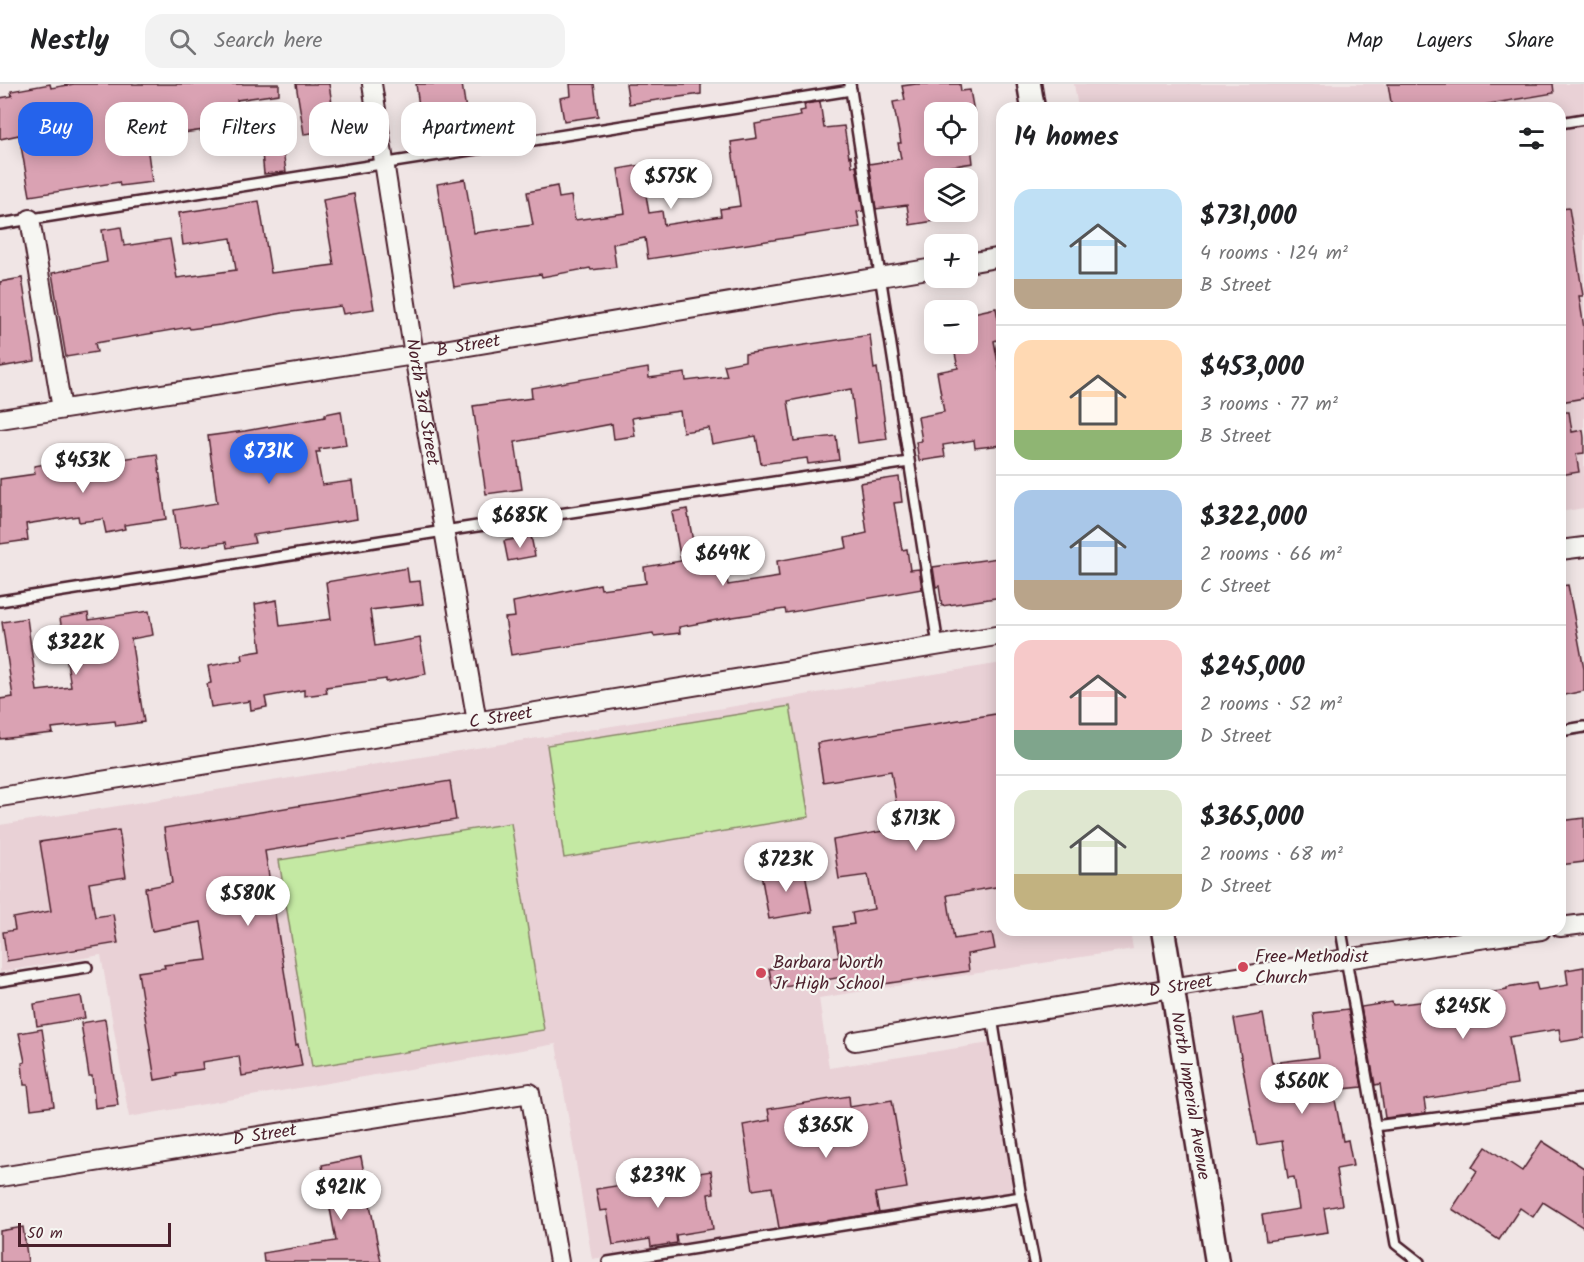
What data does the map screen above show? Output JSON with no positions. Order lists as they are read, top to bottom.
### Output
{
  "streets": {
    "street": [
      "B Street",
      "North 3rd Street",
      "C Street",
      "D Street",
      "North Imperial Avenue"
    ]
  },
  "crossings": [
    ["B Street", "North 3rd Street"],
    ["North 3rd Street", "C Street"],
    ["D Street", "North Imperial Avenue"]
  ],
  "places": ["Free Methodist Church", "Barbara Worth Jr High School"],
  "scale_bar": "50 m",
  "page": {
    "header": "Nestly",
    "search": "Search here",
    "nav": ["Map", "Layers", "Share"],
    "map_buttons": ["+", "−"],
    "chip": [
      "Buy",
      "Rent",
      "Filters",
      "New",
      "Apartment"
    ],
    "heading": "14 homes",
    "price": [
      "$575K",
      "$731K",
      "$453K",
      "$685K",
      "$649K",
      "$322K",
      "$713K",
      "$723K",
      "$580K",
      "$245K",
      "$560K",
      "$365K",
      "$239K",
      "$921K"
    ],
    "list": [
      {
        "name": "$731,000",
        "note": "4 rooms · 124 m² · B Street"
      },
      {
        "name": "$453,000",
        "note": "3 rooms · 77 m² · B Street"
      },
      {
        "name": "$322,000",
        "note": "2 rooms · 66 m² · C Street"
      },
      {
        "name": "$245,000",
        "note": "2 rooms · 52 m² · D Street"
      },
      {
        "name": "$365,000",
        "note": "2 rooms · 68 m² · D Street"
      }
    ],
    "scale": "50 m"
  }
}
